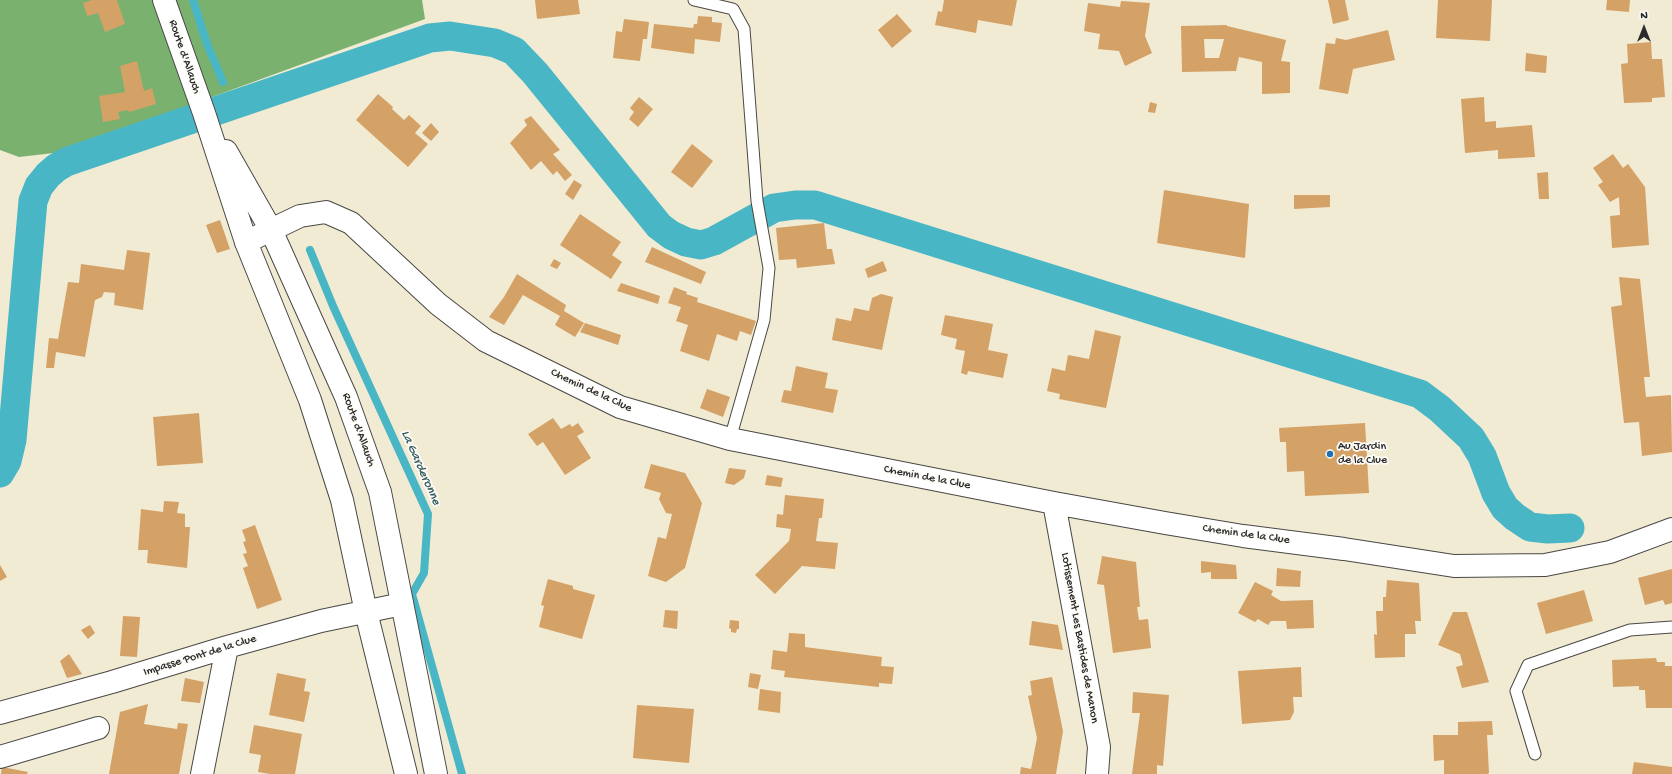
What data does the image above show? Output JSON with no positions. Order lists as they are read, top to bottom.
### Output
{
  "streets": {
    "street": [
      "Route d'Allauch",
      "Chemin de la Clue",
      "Lotissement Les Bastides de Manon",
      "Impasse Pont de la Clue"
    ]
  },
  "crossings": [
    ["Route d'Allauch", "Chemin de la Clue"],
    ["Route d'Allauch", "Impasse Pont de la Clue"],
    ["Chemin de la Clue", "Lotissement Les Bastides de Manon"]
  ],
  "water": ["La Garderonne"],
  "places": ["Au Jardin de la Clue"],
  "north": "top"
}
